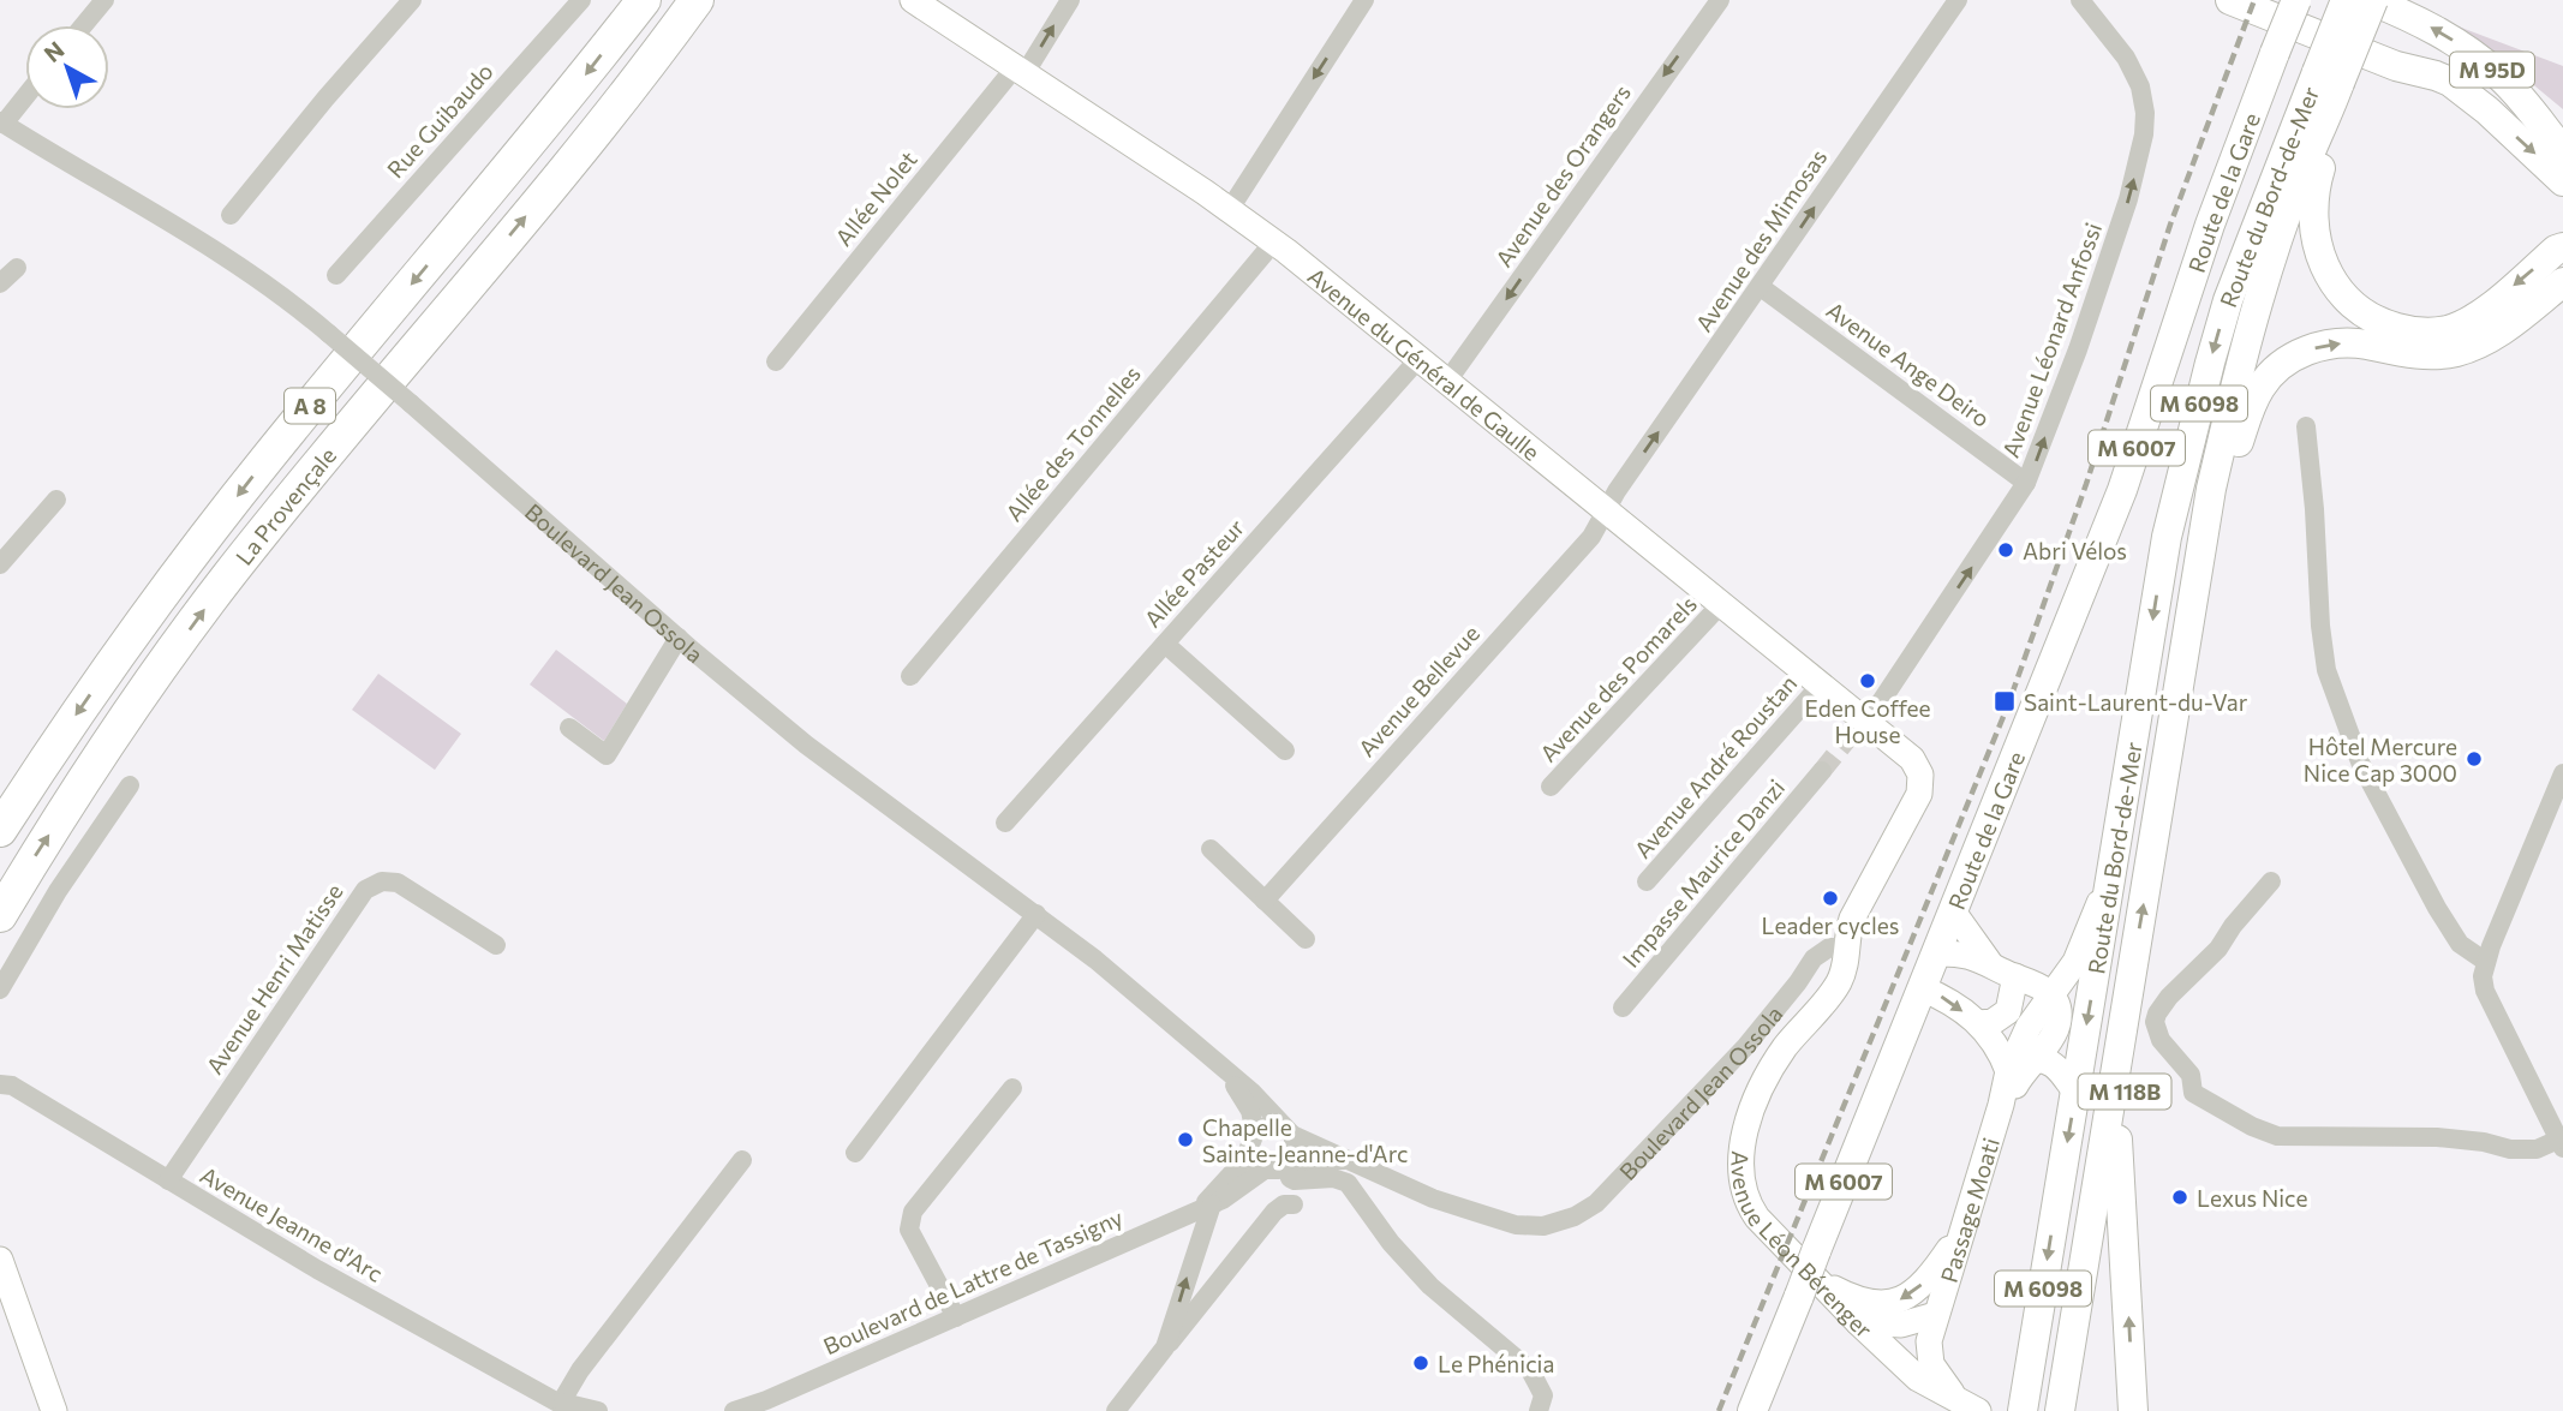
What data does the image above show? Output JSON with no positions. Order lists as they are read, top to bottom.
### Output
{
  "streets": {
    "highway": ["A 8", "La Provençale"],
    "main road": [
      "M 95D",
      "Route de la Gare",
      "Route du Bord-de-Mer",
      "Avenue du Général de Gaulle",
      "M 6098",
      "M 6007",
      "M 118B",
      "Passage Moati",
      "Avenue Léon Bérenger"
    ],
    "street": [
      "Rue Guibaudo",
      "Avenue des Orangers",
      "Allée Nolet",
      "Avenue des Mimosas",
      "Avenue Léonard Anfossi",
      "Avenue Ange Deiro",
      "Allée des Tonnelles",
      "Allée Pasteur",
      "Boulevard Jean Ossola",
      "Avenue des Pomarels",
      "Avenue Bellevue",
      "Avenue André Roustan",
      "Impasse Maurice Danzi",
      "Avenue Henri Matisse",
      "Avenue Jeanne d'Arc",
      "Boulevard de Lattre de Tassigny"
    ]
  },
  "crossings": [
    ["M 95D", "M 6098"],
    ["Avenue des Orangers", "Avenue du Général de Gaulle"],
    ["Route de la Gare", "Avenue Léon Bérenger"],
    ["Route du Bord-de-Mer", "M 6098"],
    ["Route du Bord-de-Mer", "M 118B"],
    ["Route du Bord-de-Mer", "Passage Moati"],
    ["Allée Nolet", "Avenue du Général de Gaulle"],
    ["Avenue des Mimosas", "Avenue du Général de Gaulle"],
    ["Avenue des Mimosas", "Avenue Ange Deiro"],
    ["Avenue des Mimosas", "Avenue Bellevue"],
    ["Avenue Léonard Anfossi", "Avenue du Général de Gaulle"],
    ["Avenue Léonard Anfossi", "Avenue Ange Deiro"],
    ["Avenue du Général de Gaulle", "Allée des Tonnelles"],
    ["Avenue du Général de Gaulle", "Allée Pasteur"],
    ["Avenue du Général de Gaulle", "Boulevard Jean Ossola"],
    ["Avenue du Général de Gaulle", "Avenue des Pomarels"],
    ["Avenue du Général de Gaulle", "Avenue Bellevue"],
    ["Avenue du Général de Gaulle", "Avenue André Roustan"],
    ["Avenue du Général de Gaulle", "Avenue Léon Bérenger"],
    ["Boulevard Jean Ossola", "Avenue Léon Bérenger"],
    ["Boulevard Jean Ossola", "Boulevard de Lattre de Tassigny"],
    ["Avenue Henri Matisse", "Avenue Jeanne d'Arc"],
    ["M 118B", "Passage Moati"],
    ["Passage Moati", "Avenue Léon Bérenger"]
  ],
  "one_way": ["Avenue des Orangers", "Avenue des Mimosas", "Avenue Léonard Anfossi"],
  "places": {
    "other": [
      "Abri Vélos",
      "Eden Coffee House",
      "Hôtel Mercure Nice Cap 3000",
      "Leader cycles",
      "Chapelle Sainte-Jeanne-d'Arc",
      "Lexus Nice",
      "Le Phénicia"
    ],
    "transit": ["Saint-Laurent-du-Var"]
  },
  "north": "top left"
}
